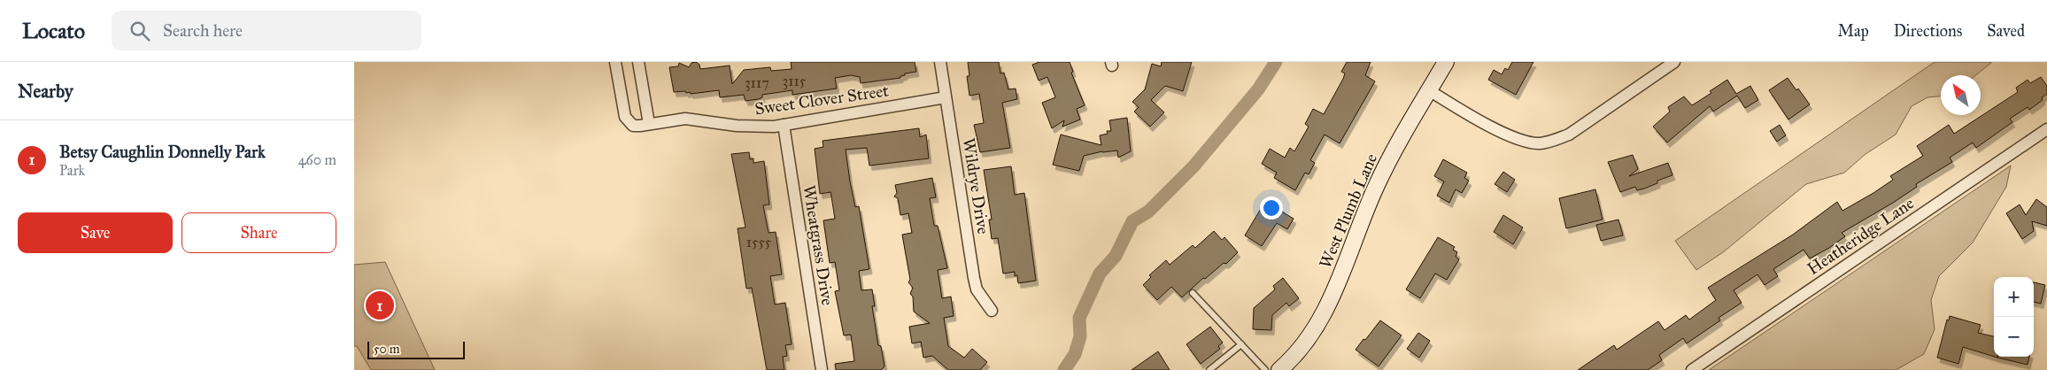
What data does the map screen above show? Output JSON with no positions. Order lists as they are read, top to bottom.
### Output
{
  "streets": {
    "main road": ["West Plumb Lane"],
    "street": [
      "Sweet Clover Street",
      "Wildrye Drive",
      "Heatheridge Lane",
      "Wheatgrass Drive"
    ]
  },
  "crossings": [
    ["Sweet Clover Street", "Wildrye Drive"],
    ["Sweet Clover Street", "Wheatgrass Drive"]
  ],
  "house_numbers": ["3115", "3117", "1555"],
  "scale_bar": "50 m",
  "north": "top left",
  "page": {
    "header": "Locato",
    "search": "Search here",
    "nav": ["Map", "Directions", "Saved"],
    "heading": "Nearby",
    "list": [
      {
        "mark": "1",
        "name": "Betsy Caughlin Donnelly Park",
        "note": "Park",
        "value": "460 m"
      }
    ],
    "buttons": ["Save", "Share"],
    "map_buttons": ["+", "−"],
    "pins": "1",
    "scale": "50 m"
  }
}
